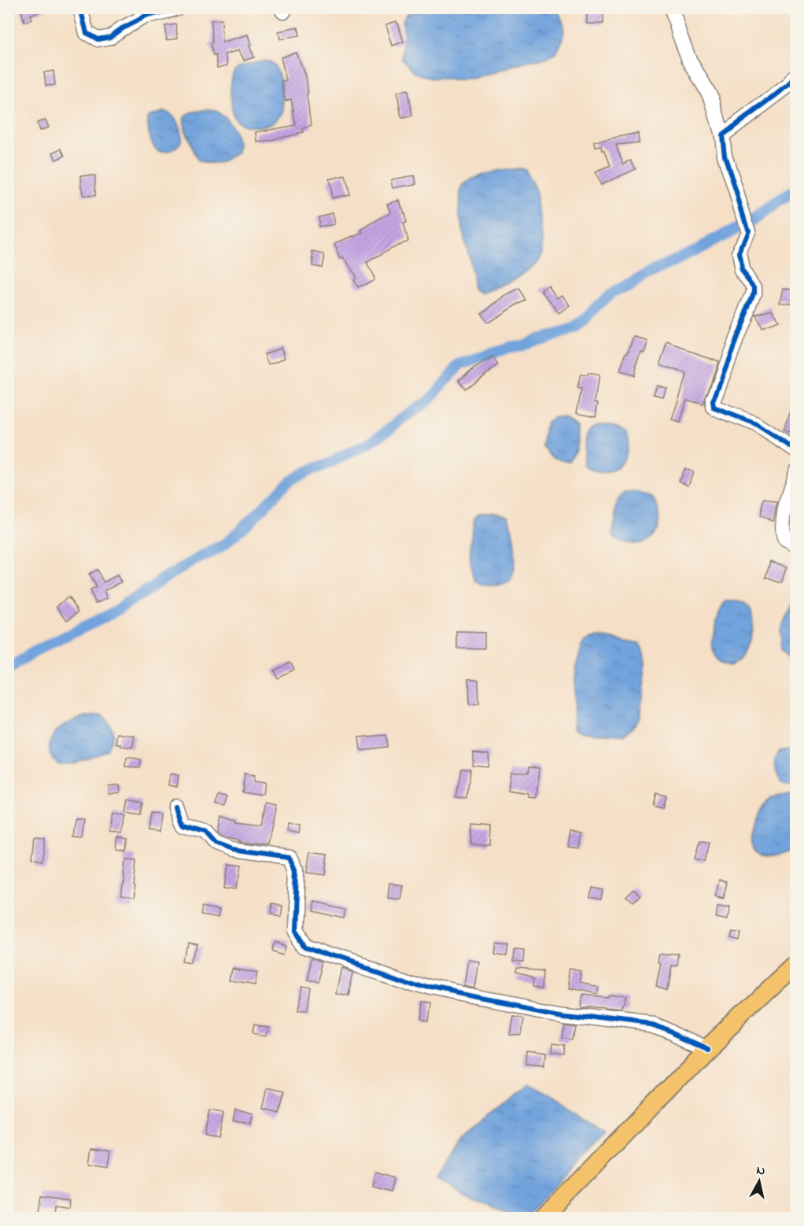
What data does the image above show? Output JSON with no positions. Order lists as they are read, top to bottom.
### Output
{
  "north": "top"
}
